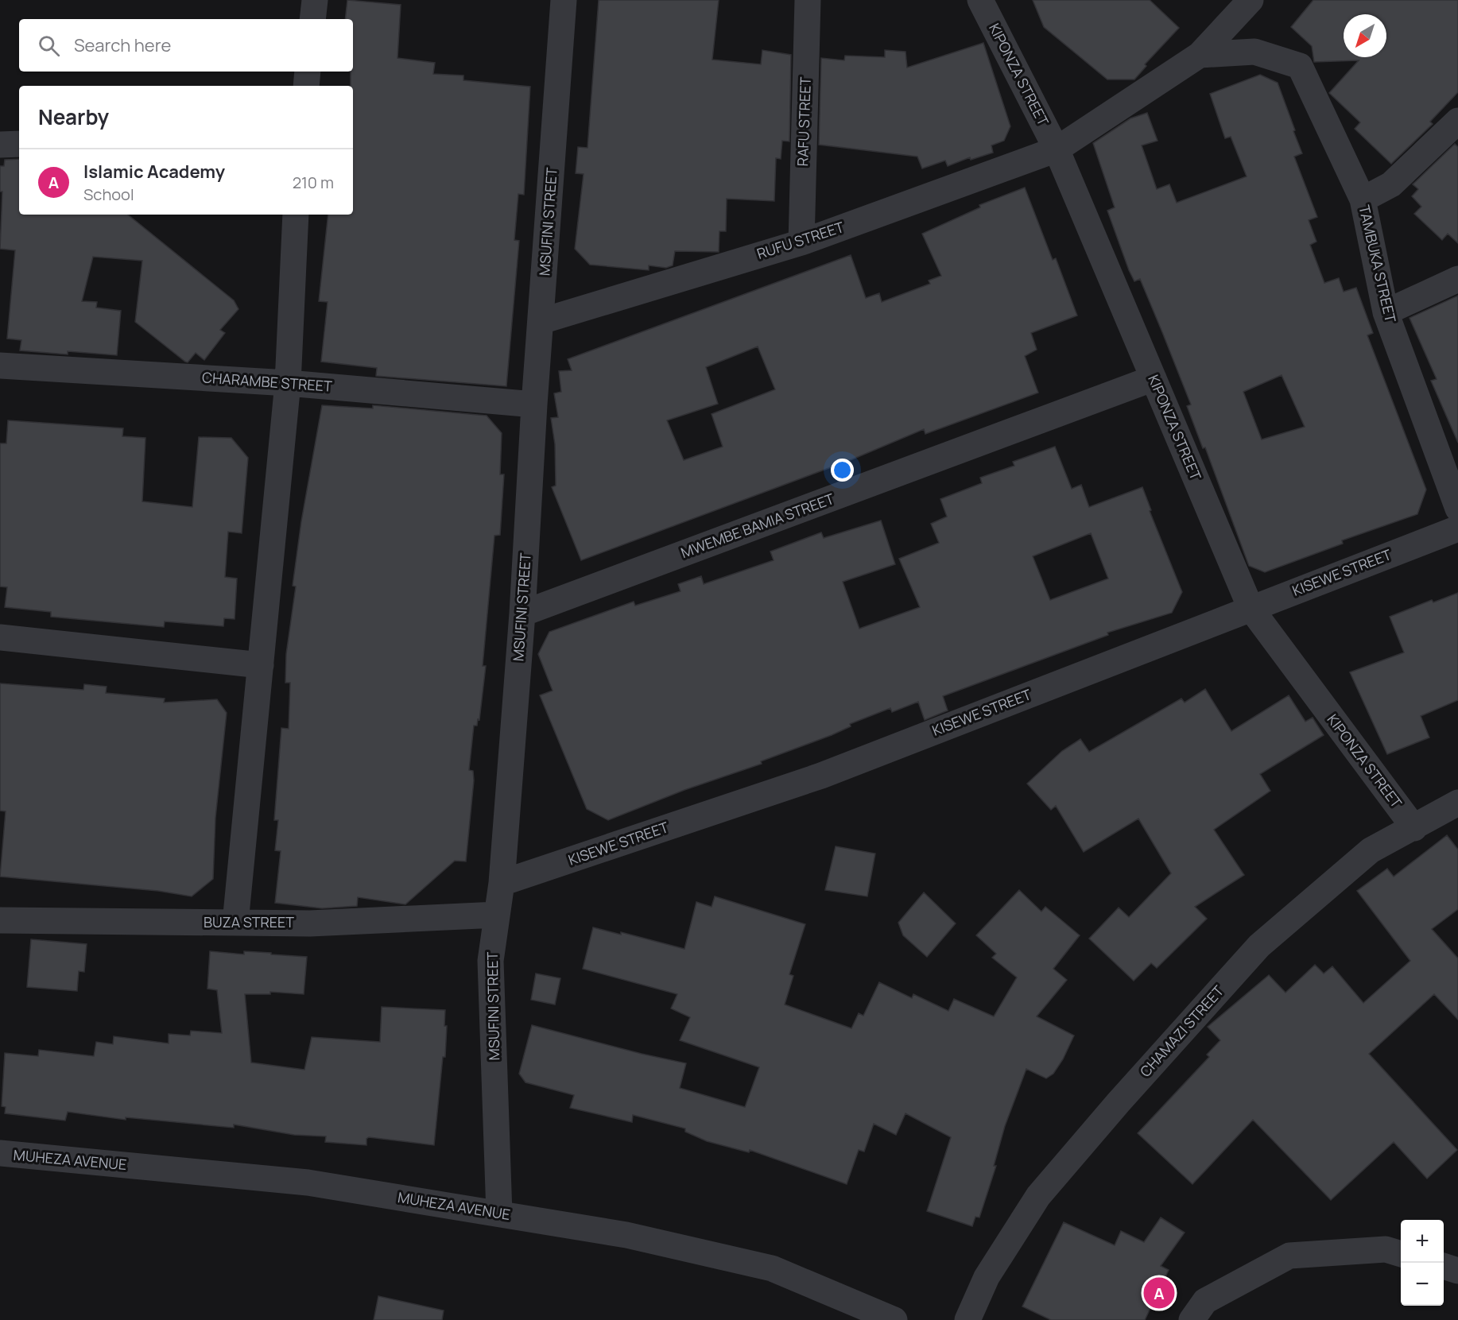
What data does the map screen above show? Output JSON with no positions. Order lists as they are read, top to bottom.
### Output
{
  "streets": {
    "street": [
      "KIPONZA STREET",
      "RAFU STREET",
      "MSUFINI STREET",
      "RUFU STREET",
      "TAMBUKA STREET",
      "CHARAMBE STREET",
      "MWEMBE BAMIA STREET",
      "KISEWE STREET",
      "BUZA STREET",
      "CHAMAZI STREET",
      "MUHEZA AVENUE"
    ]
  },
  "crossings": [
    ["KIPONZA STREET", "RUFU STREET"],
    ["KIPONZA STREET", "MWEMBE BAMIA STREET"],
    ["KIPONZA STREET", "KISEWE STREET"],
    ["KIPONZA STREET", "CHAMAZI STREET"],
    ["RAFU STREET", "RUFU STREET"],
    ["MSUFINI STREET", "RUFU STREET"],
    ["MSUFINI STREET", "CHARAMBE STREET"],
    ["MSUFINI STREET", "MWEMBE BAMIA STREET"],
    ["MSUFINI STREET", "KISEWE STREET"],
    ["MSUFINI STREET", "BUZA STREET"],
    ["MSUFINI STREET", "MUHEZA AVENUE"],
    ["RUFU STREET", "TAMBUKA STREET"]
  ],
  "north": "bottom left",
  "page": {
    "search": "Search here",
    "heading": "Nearby",
    "list": [
      {
        "mark": "A",
        "name": "Islamic Academy",
        "note": "School",
        "value": "210 m"
      }
    ],
    "map_buttons": ["+", "−"],
    "pins": "A"
  }
}
